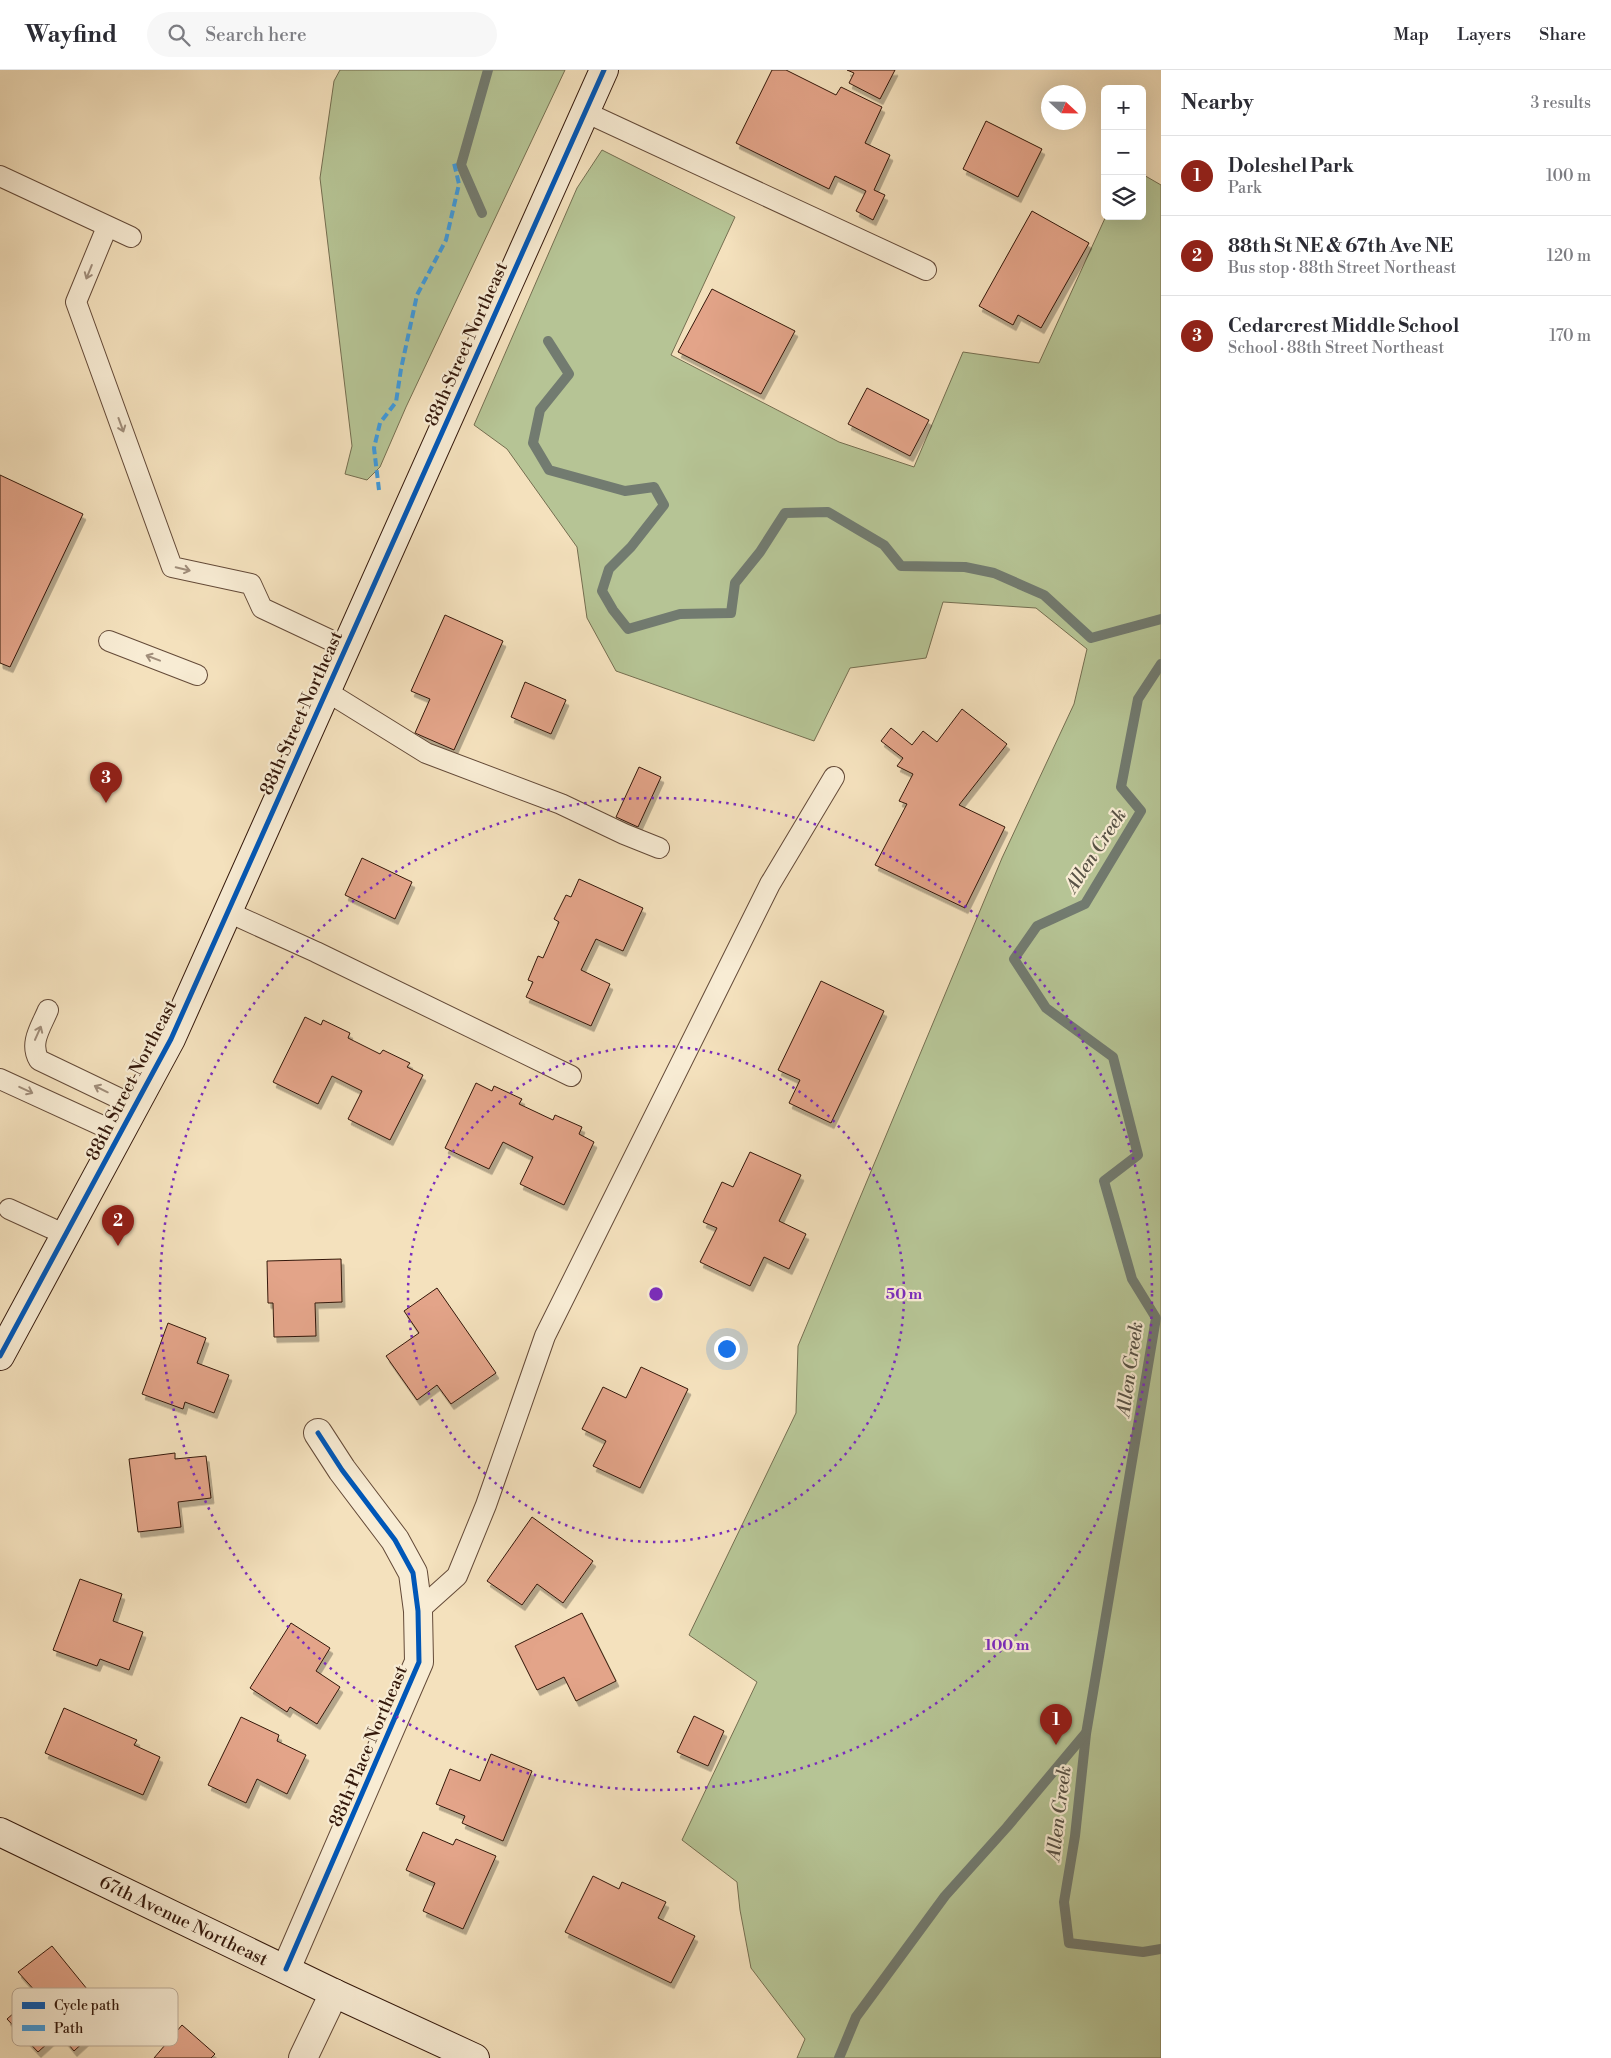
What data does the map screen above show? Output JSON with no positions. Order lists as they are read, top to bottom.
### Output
{
  "streets": {
    "main road": ["88th Street Northeast", "88th Place Northeast", "67th Avenue Northeast"]
  },
  "crossings": [
    ["88th Place Northeast", "67th Avenue Northeast"]
  ],
  "water": ["Allen Creek"],
  "legend": ["Cycle path", "Path"],
  "north": "right",
  "page": {
    "header": "Wayfind",
    "search": "Search here",
    "nav": ["Map", "Layers", "Share"],
    "heading": ["Nearby", "3 results"],
    "map_buttons": ["+", "−"],
    "list": [
      {
        "mark": "1",
        "name": "Doleshel Park",
        "note": "Park",
        "value": "100 m"
      },
      {
        "mark": "2",
        "name": "88th St NE & 67th Ave NE",
        "note": "Bus stop · 88th Street Northeast",
        "value": "120 m"
      },
      {
        "mark": "3",
        "name": "Cedarcrest Middle School",
        "note": "School · 88th Street Northeast",
        "value": "170 m"
      }
    ],
    "pins": ["3", "2", "1"]
  },
  "rings": ["50 m", "100 m"]
}
